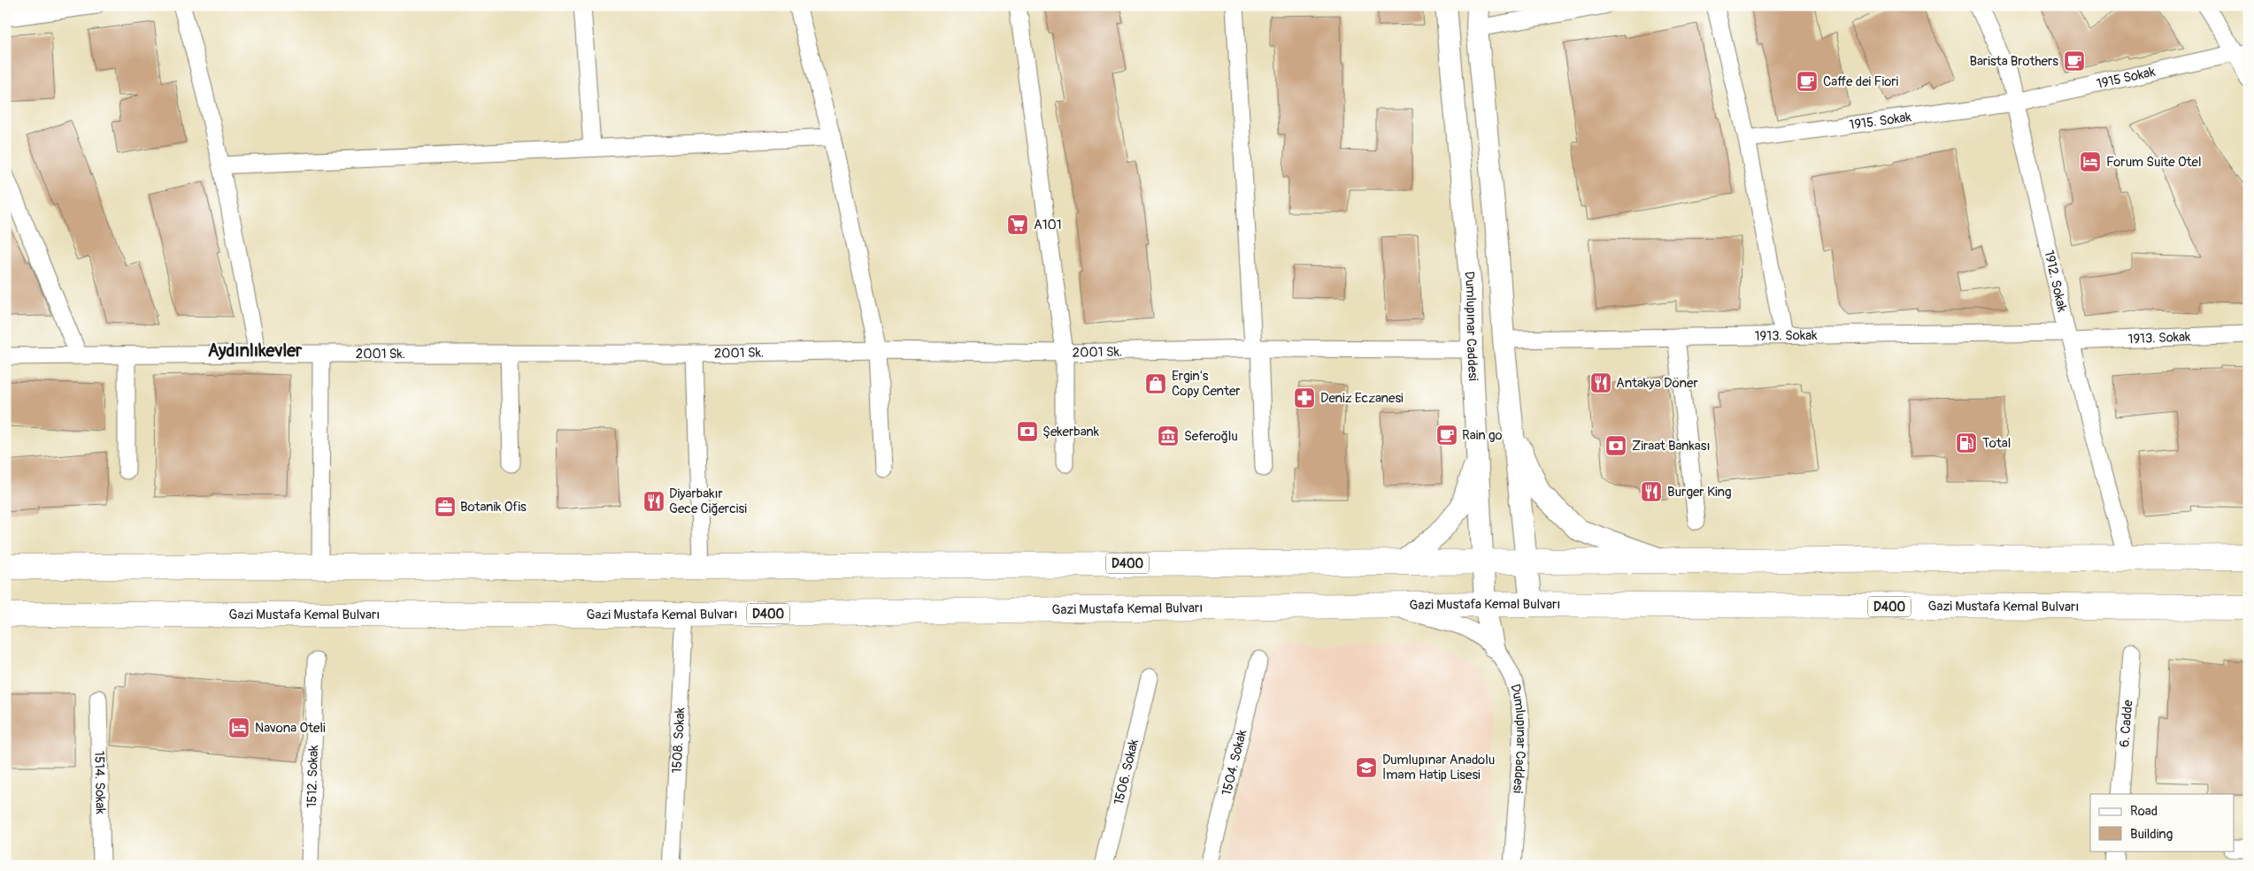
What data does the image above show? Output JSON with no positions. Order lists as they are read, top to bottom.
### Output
{
  "streets": {
    "highway": ["D400", "Gazi Mustafa Kemal Bulvarı"],
    "street": [
      "1915 Sokak",
      "1915. Sokak",
      "1912. Sokak",
      "Dumlupınar Caddesi",
      "1913. Sokak",
      "2001 Sk.",
      "6. Cadde",
      "1508. Sokak",
      "1504. Sokak",
      "1506. Sokak",
      "1512. Sokak",
      "1514. Sokak"
    ]
  },
  "crossings": [
    ["1915 Sokak", "1915. Sokak"],
    ["1915 Sokak", "1912. Sokak"],
    ["1915. Sokak", "1912. Sokak"],
    ["1912. Sokak", "1913. Sokak"],
    ["1912. Sokak", "D400"],
    ["Dumlupınar Caddesi", "2001 Sk."],
    ["Dumlupınar Caddesi", "D400"],
    ["Dumlupınar Caddesi", "Gazi Mustafa Kemal Bulvarı"],
    ["Gazi Mustafa Kemal Bulvarı", "1508. Sokak"]
  ],
  "districts": ["Aydınlıkevler"],
  "places": {
    "cafe": ["Barista Brothers", "Caffe dei Fiori", "Rain go"],
    "hotel": ["Forum Suite Otel", "Navona Oteli"],
    "supermarket": ["A101"],
    "restaurant": ["Antakya Döner", "Burger King", "Diyarbakır Gece Ciğercisi"],
    "shop": ["Ergin's Copy Center"],
    "pharmacy": ["Deniz Eczanesi"],
    "bank": ["Şekerbank", "Ziraat Bankası"],
    "museum": ["Seferoğlu"],
    "fuel station": ["Total"],
    "office": ["Botanik Ofis"],
    "school or university": ["Dumlupınar Anadolu İmam Hatip Lisesi"]
  },
  "legend": ["Road", "Building"]
}
